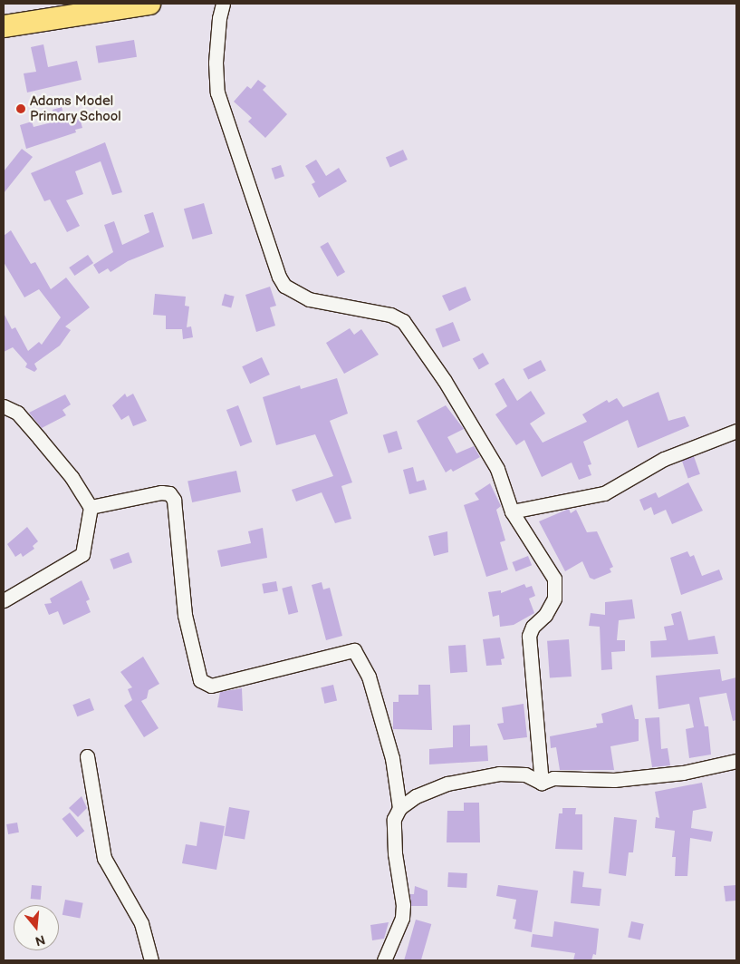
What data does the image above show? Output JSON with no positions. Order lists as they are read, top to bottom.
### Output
{
  "places": ["Adams Model Primary School"],
  "north": "bottom"
}
